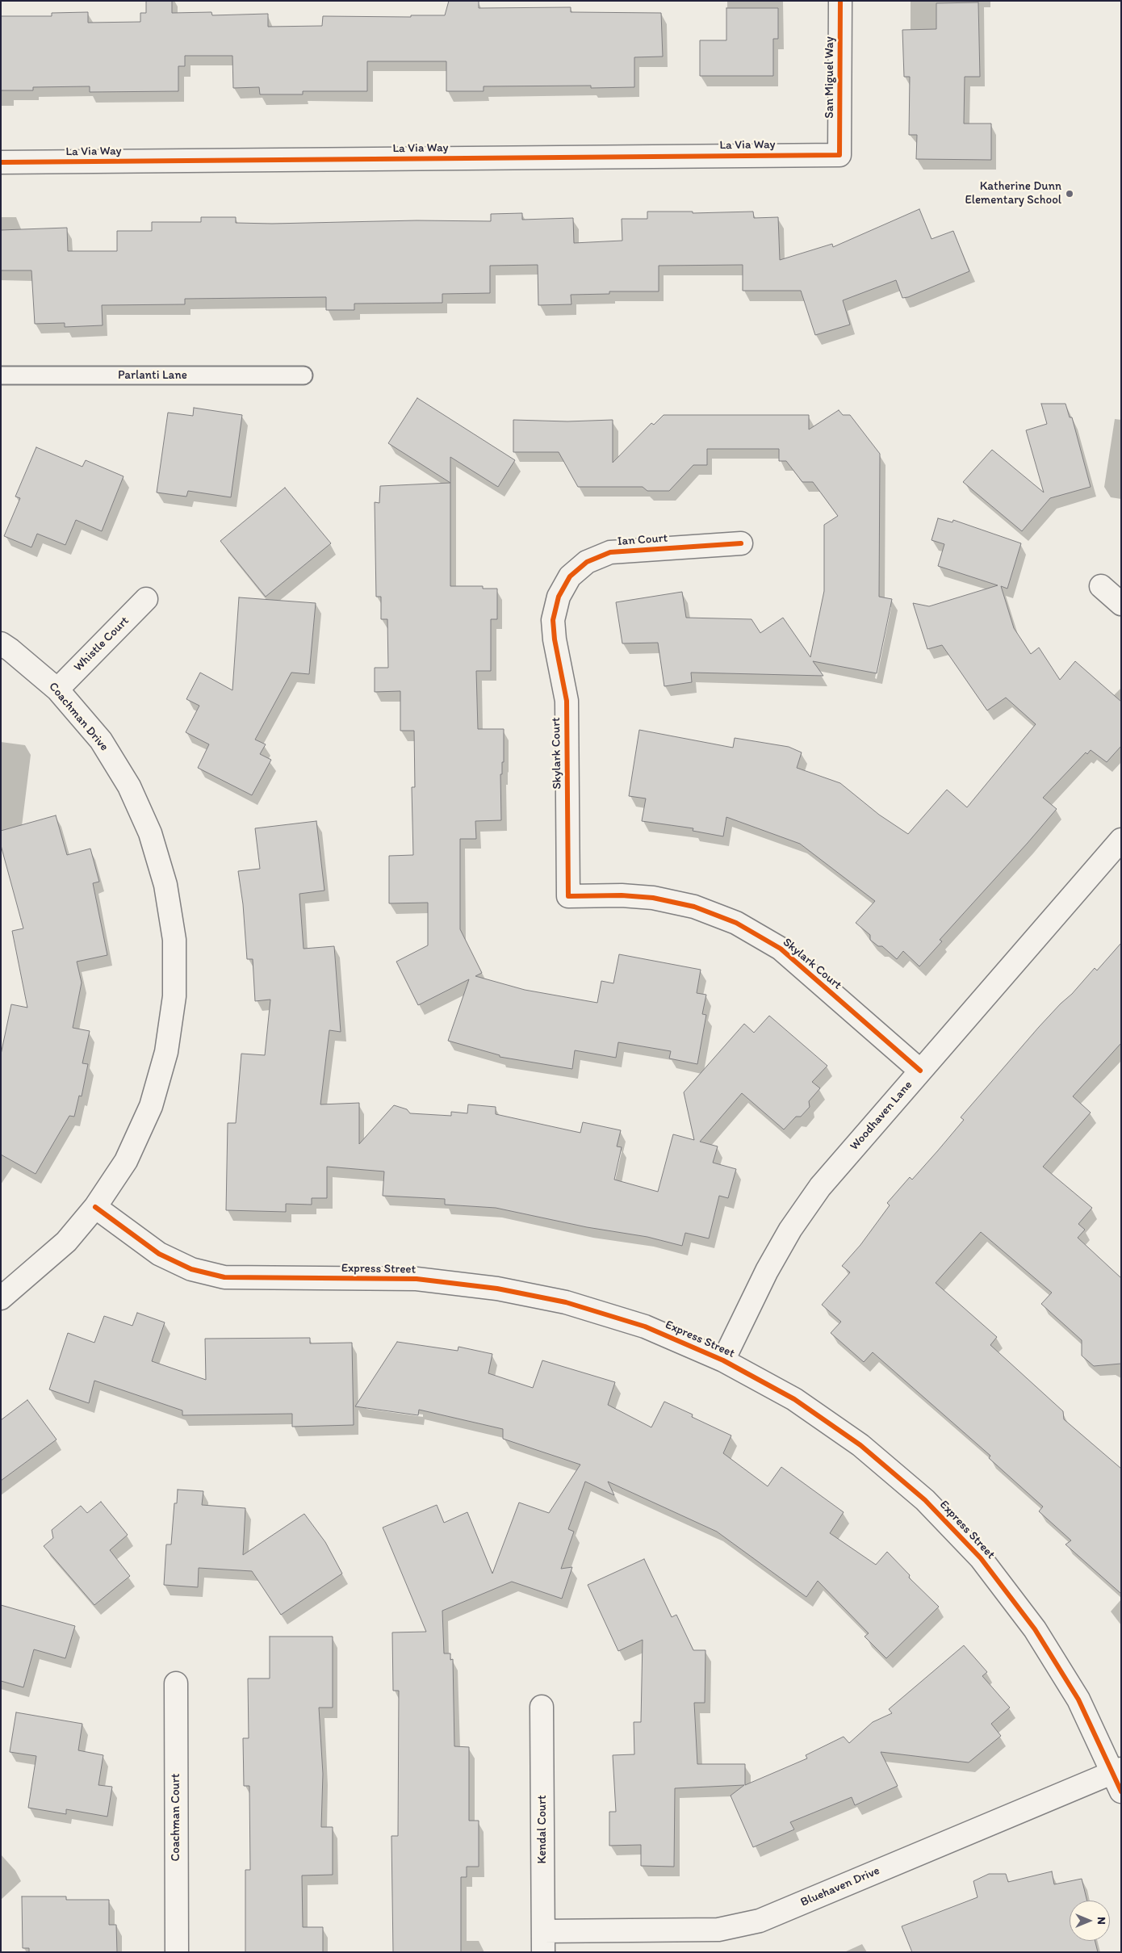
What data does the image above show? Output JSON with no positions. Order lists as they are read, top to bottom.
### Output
{
  "streets": {
    "street": [
      "San Miguel Way",
      "La Via Way",
      "Ian Court",
      "Whistle Court",
      "Coachman Drive",
      "Skylark Court",
      "Woodhaven Lane",
      "Express Street",
      "Coachman Court",
      "Kendal Court",
      "Bluehaven Drive"
    ],
    "lane": ["Parlanti Lane"]
  },
  "crossings": [
    ["San Miguel Way", "La Via Way"],
    ["Ian Court", "Skylark Court"],
    ["Whistle Court", "Coachman Drive"],
    ["Coachman Drive", "Express Street"],
    ["Skylark Court", "Woodhaven Lane"],
    ["Woodhaven Lane", "Express Street"],
    ["Express Street", "Bluehaven Drive"],
    ["Kendal Court", "Bluehaven Drive"]
  ],
  "places": ["Katherine Dunn Elementary School"],
  "north": "right"
}
